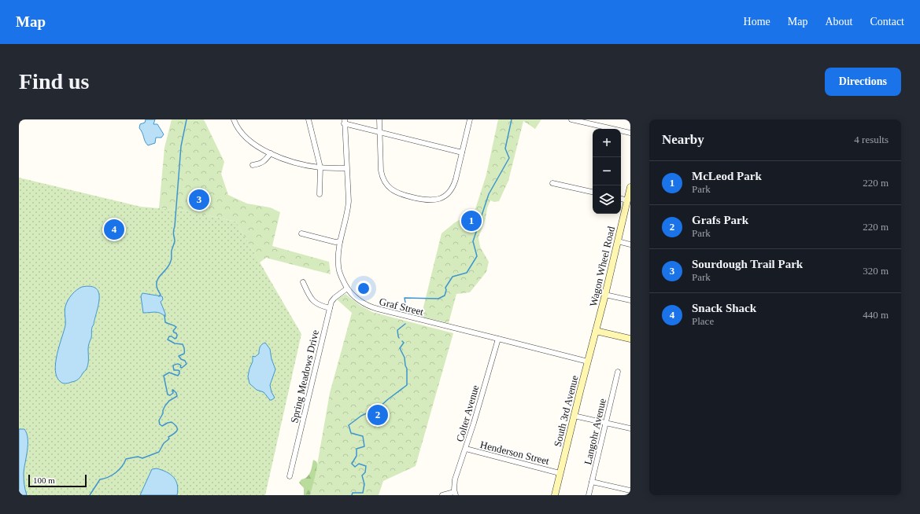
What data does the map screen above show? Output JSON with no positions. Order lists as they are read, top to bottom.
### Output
{
  "streets": {
    "main road": ["Wagon Wheel Road", "South 3rd Avenue"],
    "street": [
      "Graf Street",
      "Spring Meadows Drive",
      "Colter Avenue",
      "Langohr Avenue",
      "Henderson Street"
    ]
  },
  "crossings": [
    ["Wagon Wheel Road", "South 3rd Avenue"],
    ["Graf Street", "Spring Meadows Drive"],
    ["Graf Street", "South 3rd Avenue"],
    ["Graf Street", "Colter Avenue"],
    ["South 3rd Avenue", "Henderson Street"],
    ["Colter Avenue", "Henderson Street"]
  ],
  "scale_bar": "100 m",
  "page": {
    "header": "Map",
    "nav": [
      "Home",
      "Map",
      "About",
      "Contact"
    ],
    "buttons": "Directions",
    "title": "Find us",
    "heading": ["Nearby", "4 results"],
    "map_buttons": ["+", "−"],
    "list": [
      {
        "mark": "1",
        "name": "McLeod Park",
        "note": "Park",
        "value": "220 m"
      },
      {
        "mark": "2",
        "name": "Grafs Park",
        "note": "Park",
        "value": "220 m"
      },
      {
        "mark": "3",
        "name": "Sourdough Trail Park",
        "note": "Park",
        "value": "320 m"
      },
      {
        "mark": "4",
        "name": "Snack Shack",
        "note": "Place",
        "value": "440 m"
      }
    ],
    "pins": [
      "3",
      "1",
      "4",
      "2"
    ],
    "scale": "100 m"
  }
}
